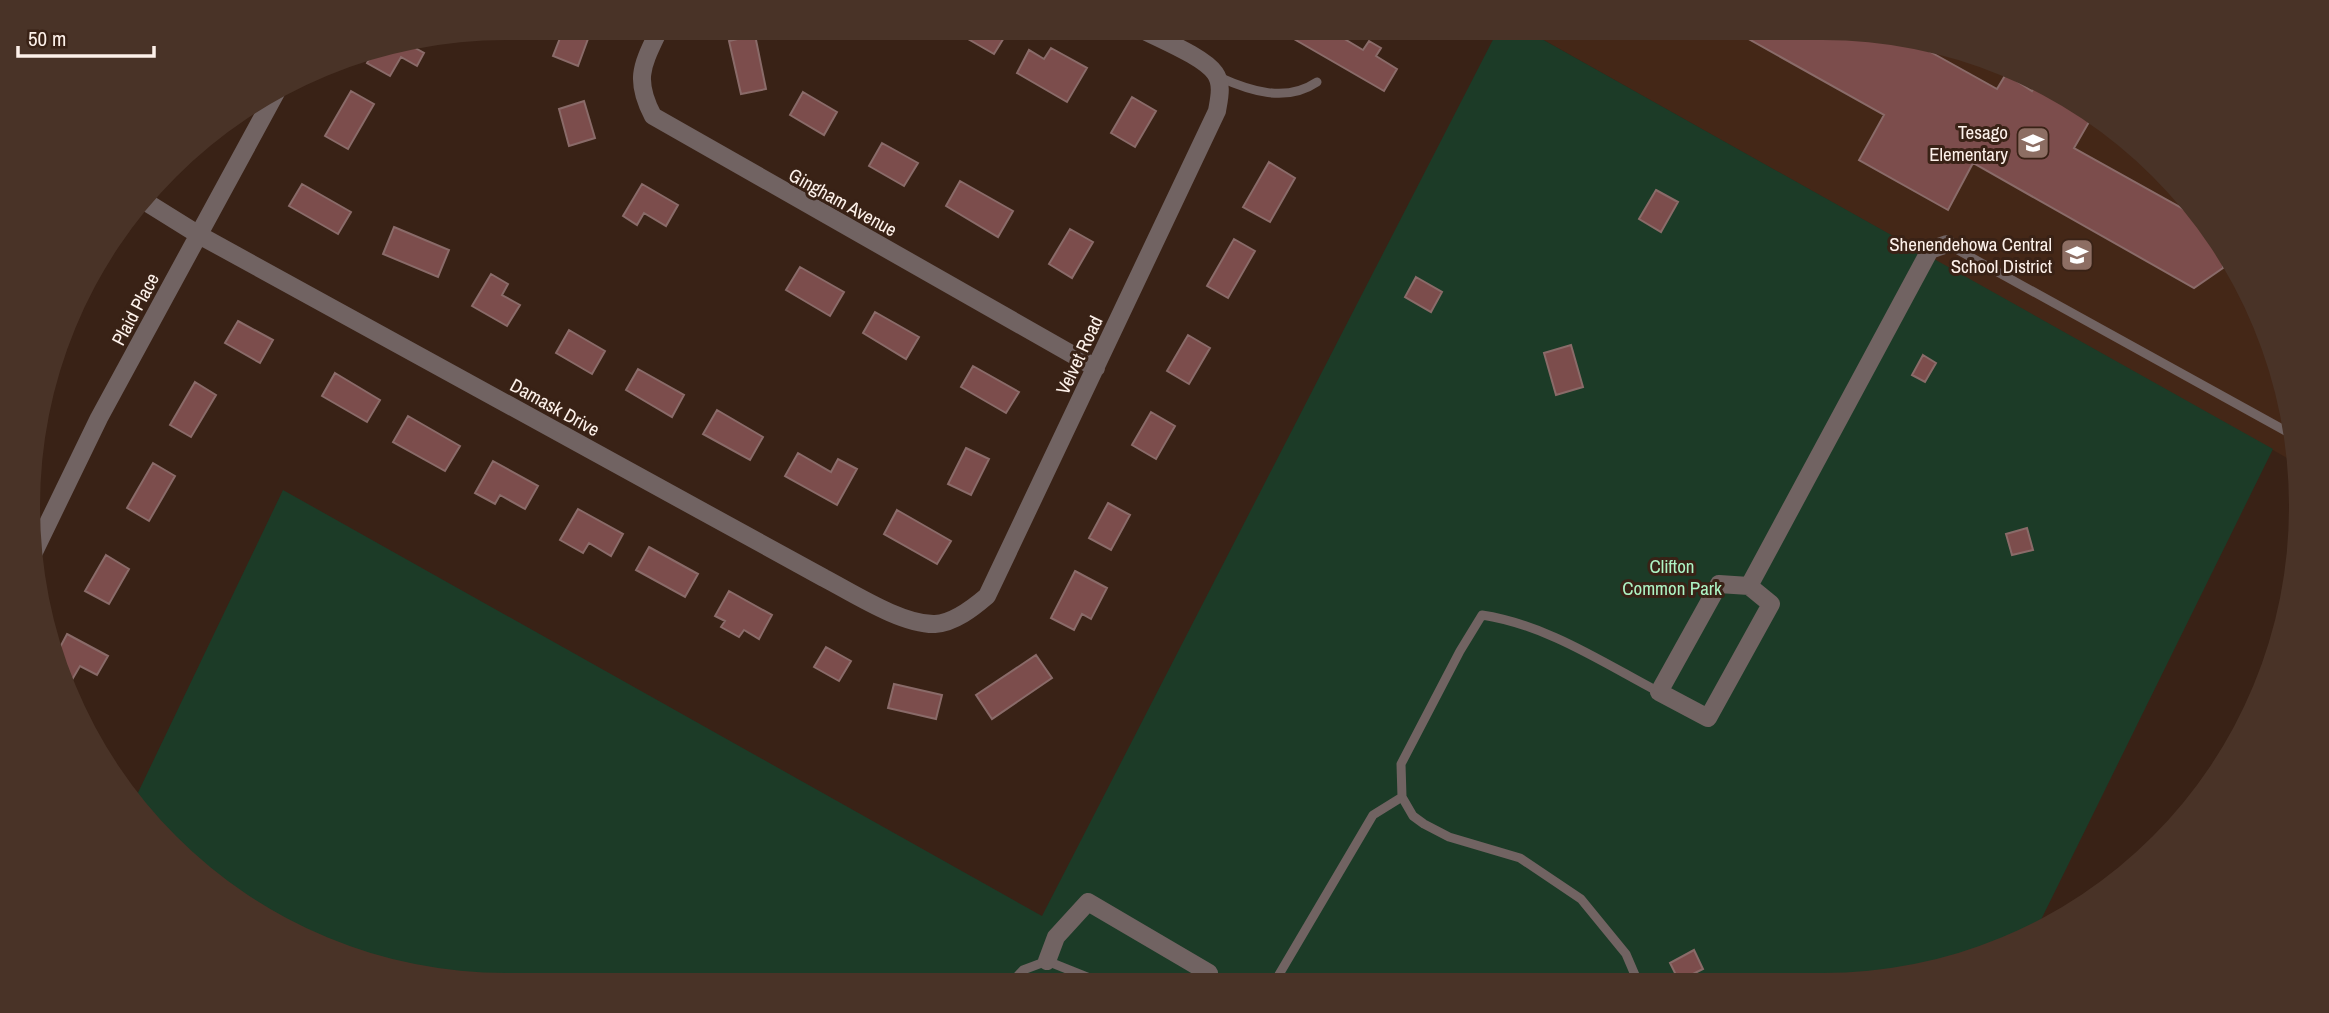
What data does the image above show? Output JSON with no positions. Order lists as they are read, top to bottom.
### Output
{
  "streets": {
    "street": [
      "Gingham Avenue",
      "Plaid Place",
      "Velvet Road",
      "Damask Drive"
    ]
  },
  "crossings": [
    ["Gingham Avenue", "Velvet Road"],
    ["Plaid Place", "Damask Drive"],
    ["Velvet Road", "Damask Drive"]
  ],
  "parks": ["Clifton Common Park"],
  "places": {
    "school or university": ["Tesago Elementary", "Shenendehowa Central School District"]
  },
  "scale_bar": "50 m"
}
